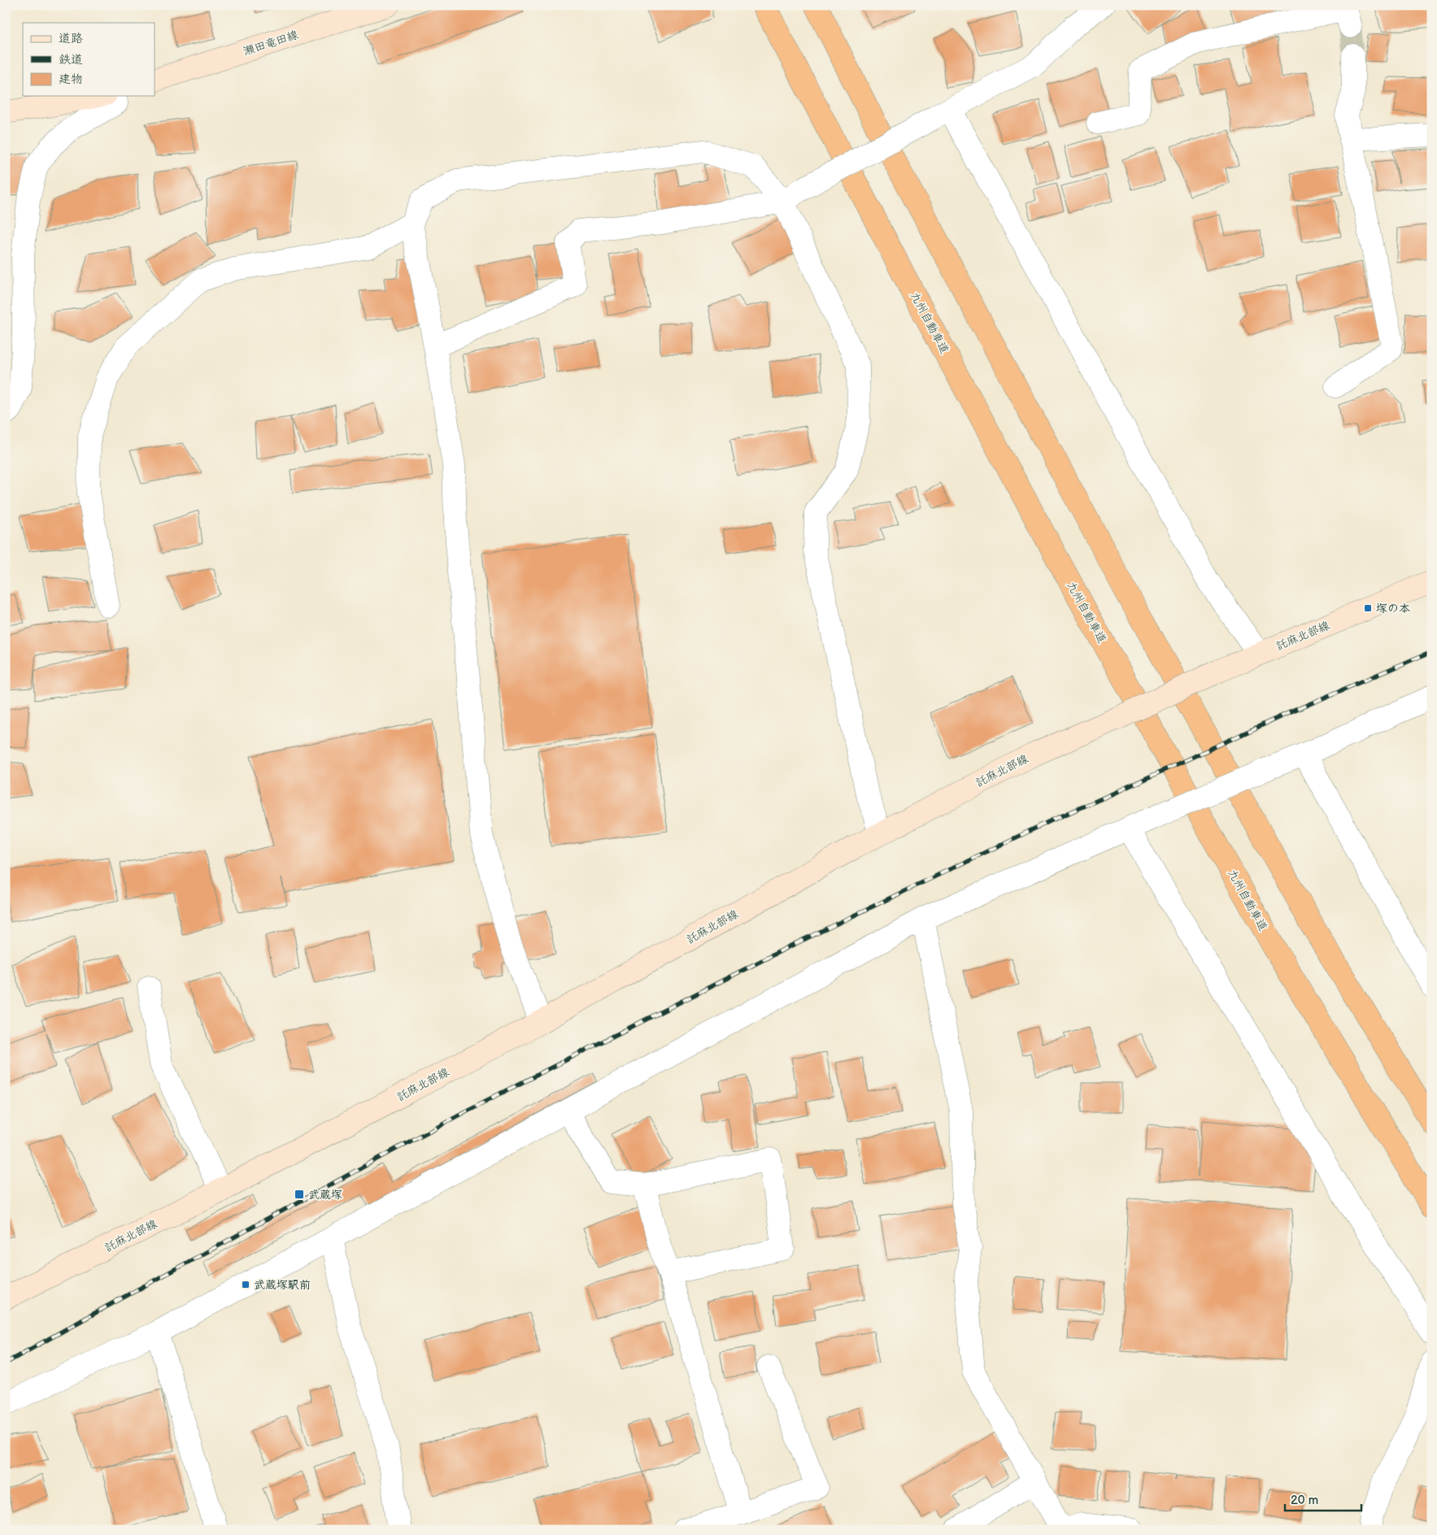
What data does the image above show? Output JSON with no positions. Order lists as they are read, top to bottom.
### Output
{
  "streets": {
    "highway": ["九州自動車道"],
    "main road": ["瀬田竜田線", "託麻北部線"]
  },
  "places": {
    "transit": ["塚の本", "武蔵塚", "武蔵塚駅前"]
  },
  "legend": ["道路", "鉄道", "建物"],
  "scale_bar": "20 m"
}
